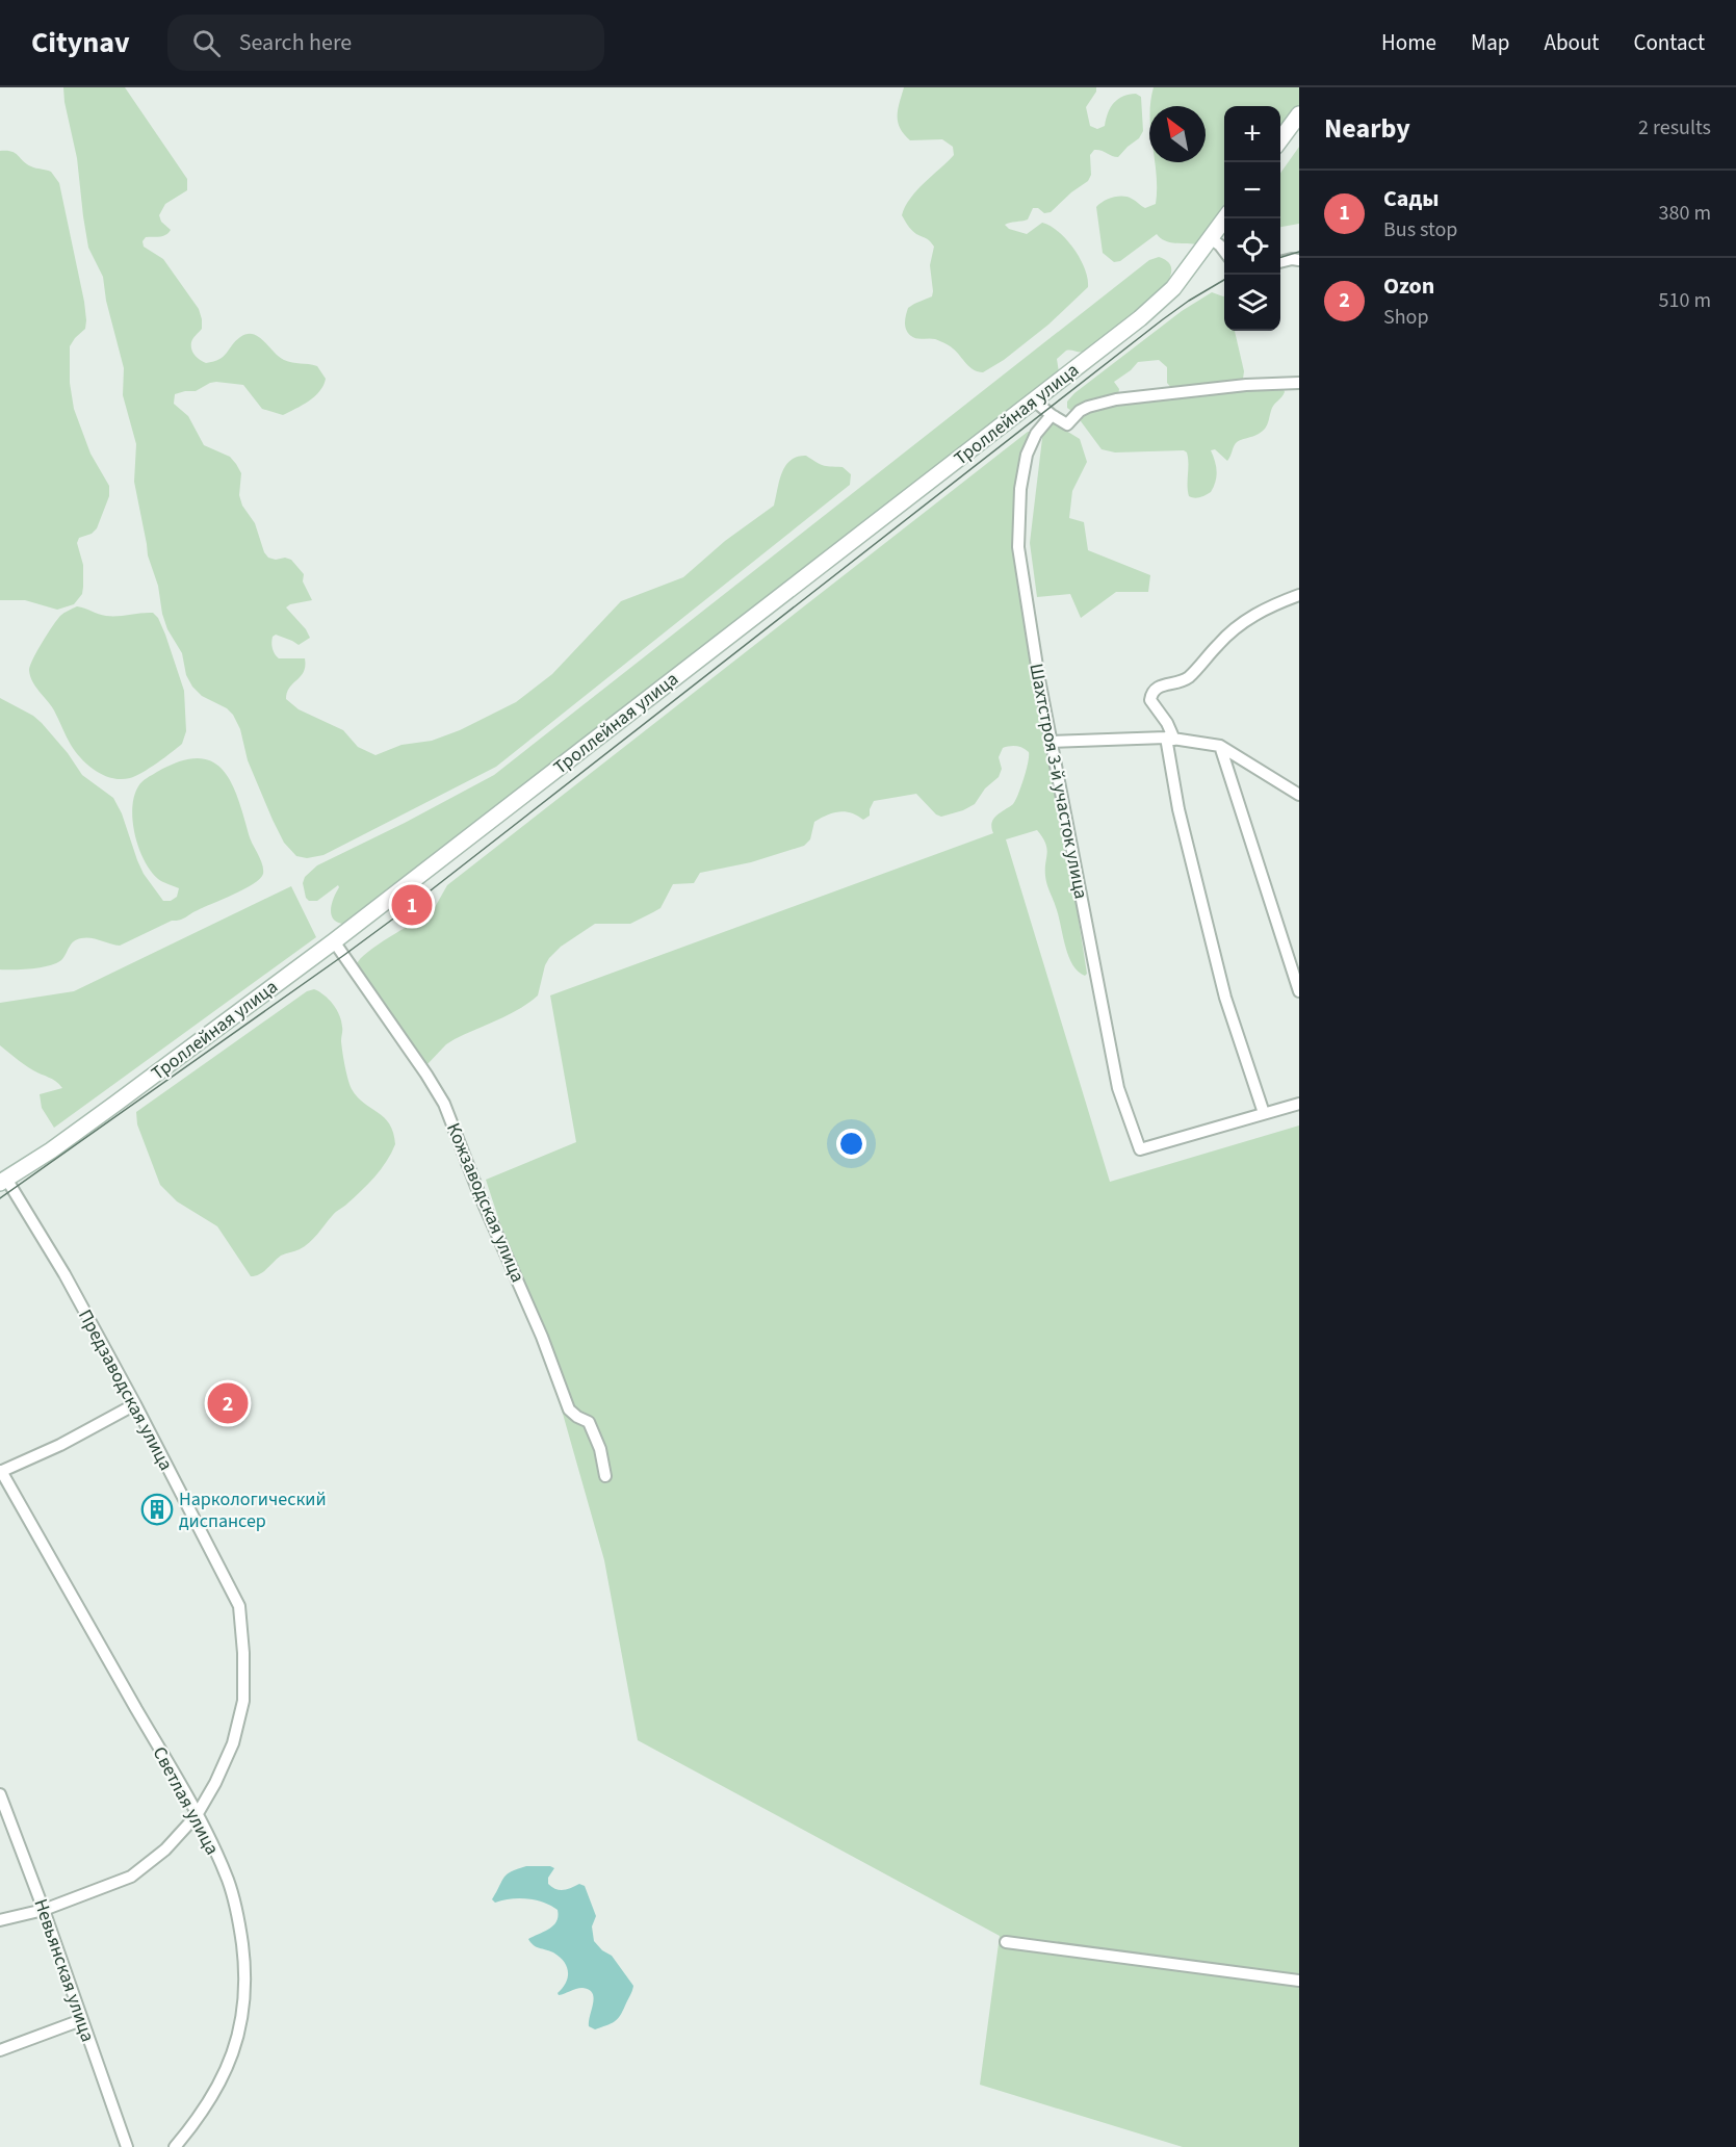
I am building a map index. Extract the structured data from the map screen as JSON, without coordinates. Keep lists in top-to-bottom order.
{
  "streets": {
    "street": [
      "Троллейная улица",
      "Шахтстроя 3-й участок улица",
      "Кожзаводская улица",
      "Предзаводская улица",
      "Светлая улица",
      "Невьянская улица"
    ]
  },
  "crossings": [
    ["Троллейная улица", "Кожзаводская улица"],
    ["Троллейная улица", "Предзаводская улица"],
    ["Предзаводская улица", "Светлая улица"],
    ["Предзаводская улица", "Невьянская улица"]
  ],
  "places": {
    "building": ["Наркологический диспансер"]
  },
  "north": "top left",
  "page": {
    "header": "Citynav",
    "search": "Search here",
    "nav": [
      "Home",
      "Map",
      "About",
      "Contact"
    ],
    "heading": ["Nearby", "2 results"],
    "map_buttons": ["+", "−"],
    "list": [
      {
        "mark": "1",
        "name": "Сады",
        "note": "Bus stop",
        "value": "380 m"
      },
      {
        "mark": "2",
        "name": "Ozon",
        "note": "Shop",
        "value": "510 m"
      }
    ],
    "pins": ["1", "2"]
  }
}
